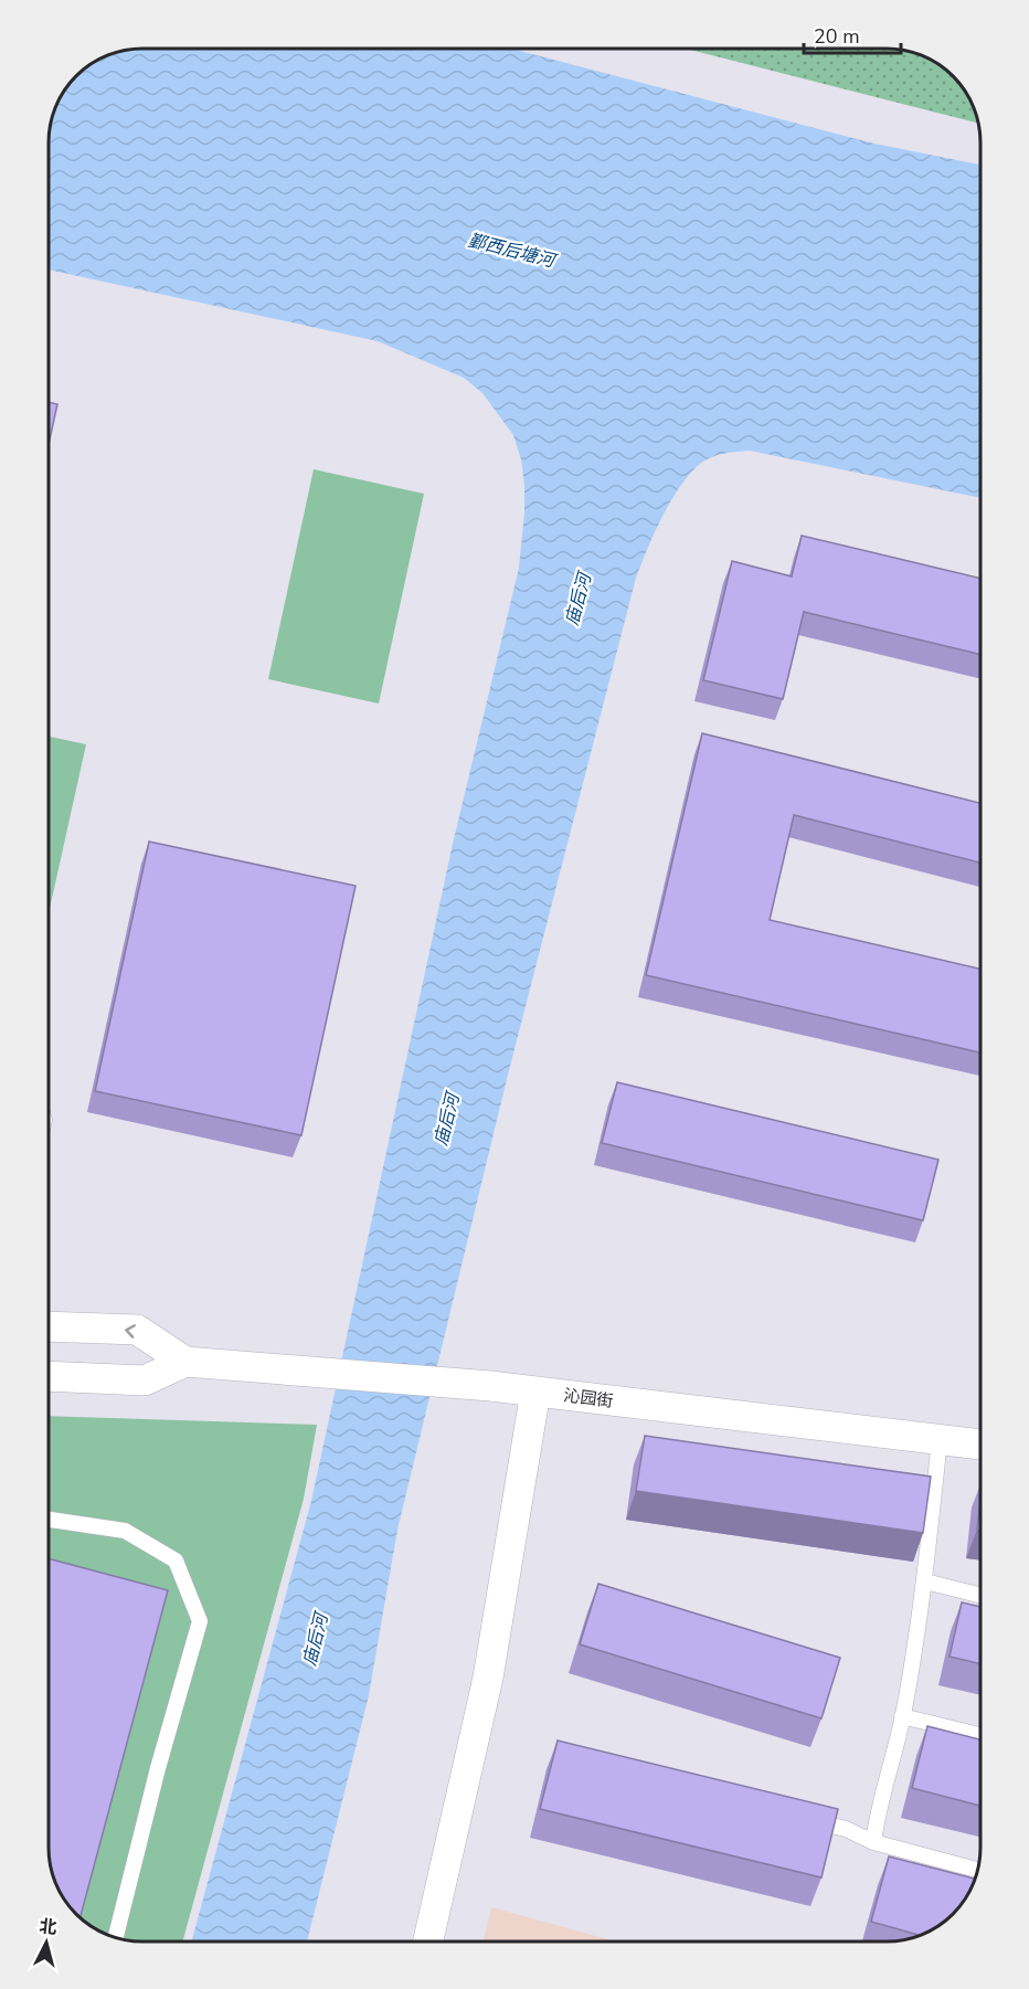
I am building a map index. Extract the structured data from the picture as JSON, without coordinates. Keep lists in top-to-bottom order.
{
  "streets": {
    "street": ["沁园街"]
  },
  "water": ["鄞西后塘河", "庙后河"],
  "scale_bar": "20 m",
  "north": "top"
}
